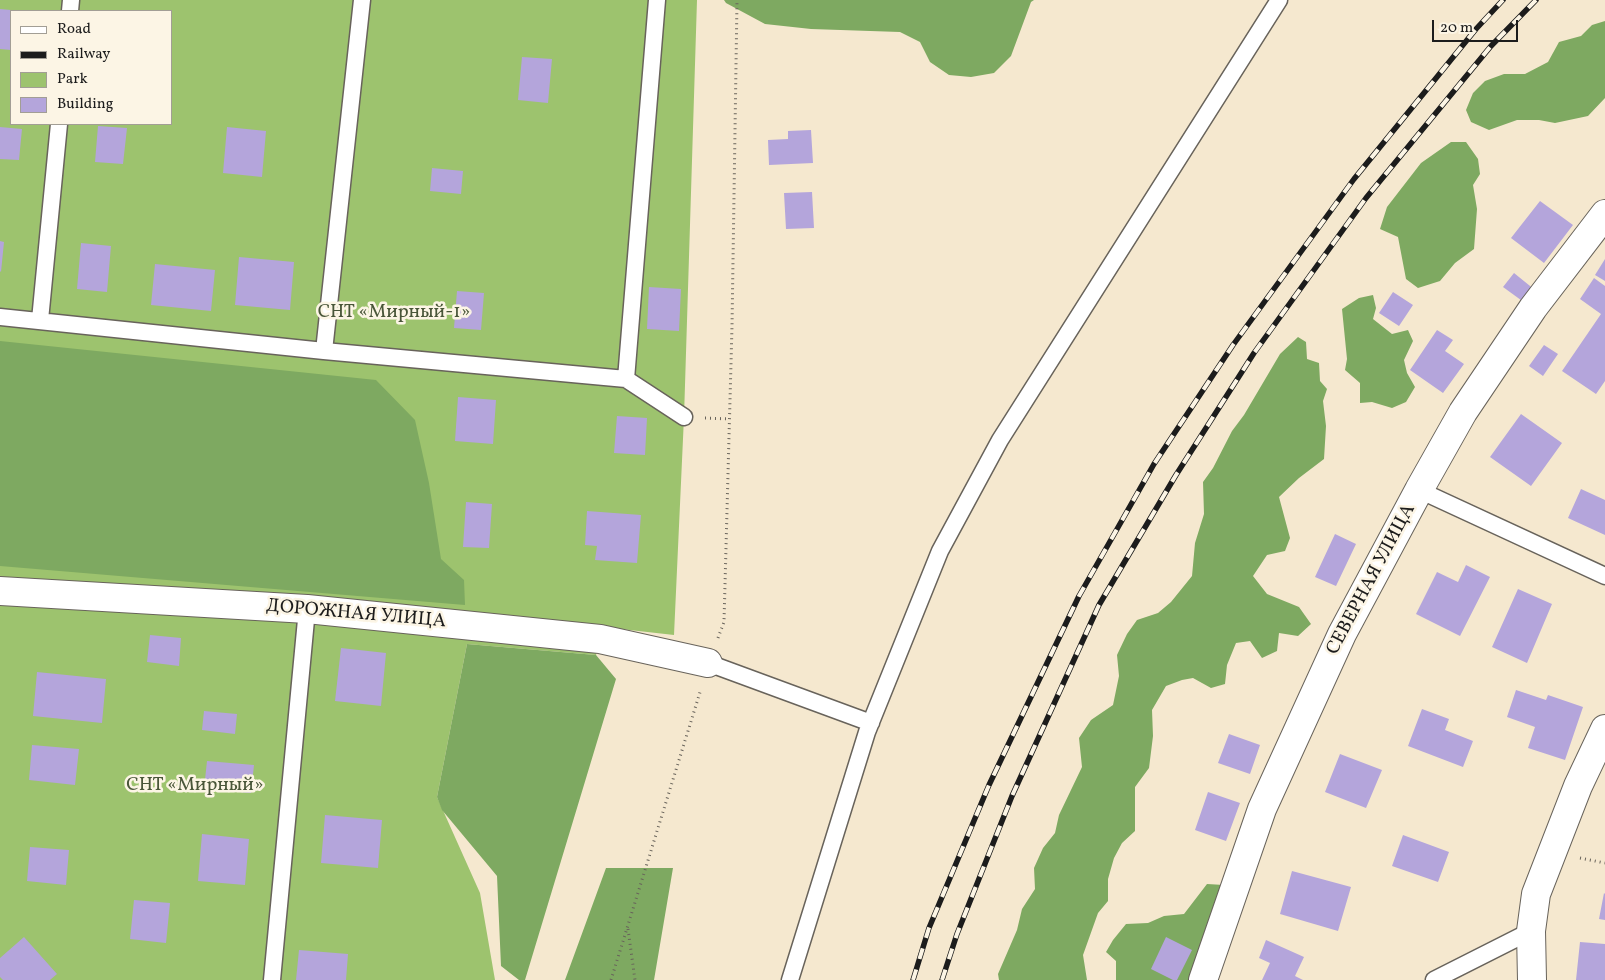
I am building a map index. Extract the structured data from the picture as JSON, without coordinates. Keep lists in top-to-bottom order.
{
  "streets": {
    "street": ["СЕВЕРНАЯ УЛИЦА", "ДОРОЖНАЯ УЛИЦА"]
  },
  "parks": ["СНТ «Мирный-1»", "СНТ «Мирный»"],
  "legend": [
    "Road",
    "Railway",
    "Park",
    "Building"
  ],
  "scale_bar": "20 m"
}
